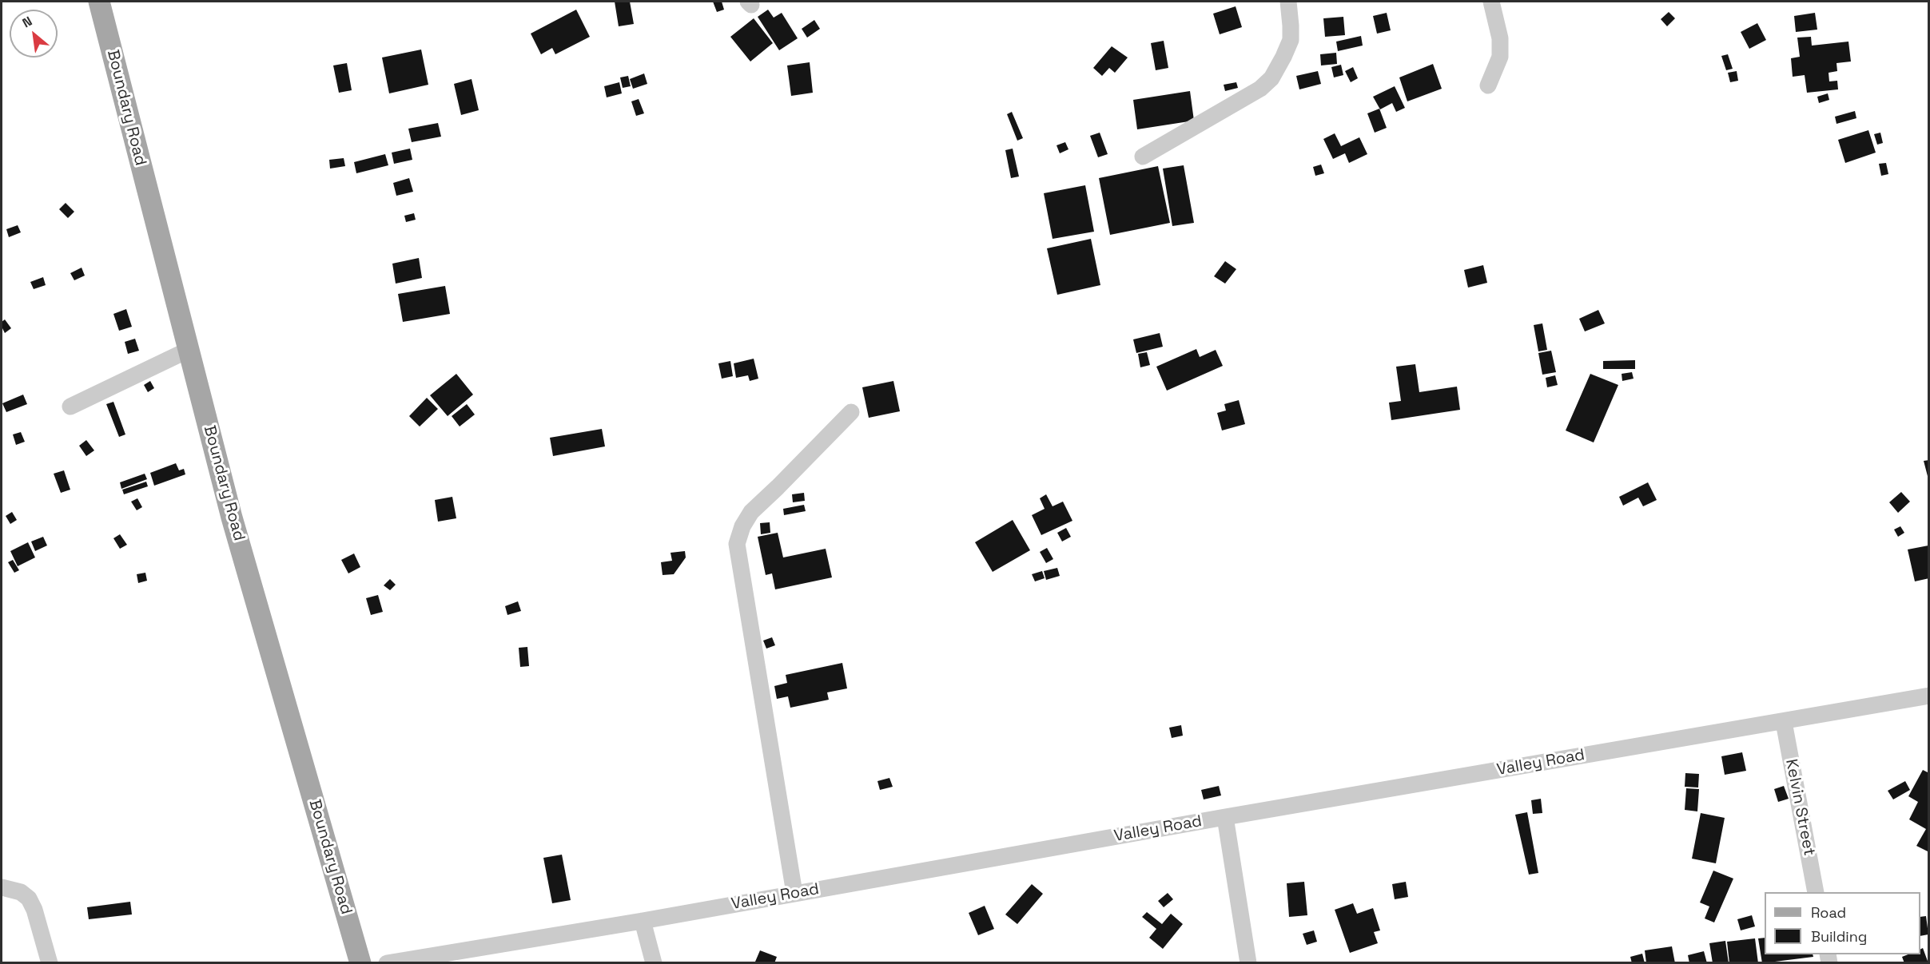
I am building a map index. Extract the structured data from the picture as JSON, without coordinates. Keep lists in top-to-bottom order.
{
  "streets": {
    "main road": ["Boundary Road"],
    "street": ["Valley Road", "Kelvin Street"]
  },
  "crossings": [
    ["Valley Road", "Kelvin Street"]
  ],
  "legend": ["Road", "Building"],
  "north": "top left"
}
